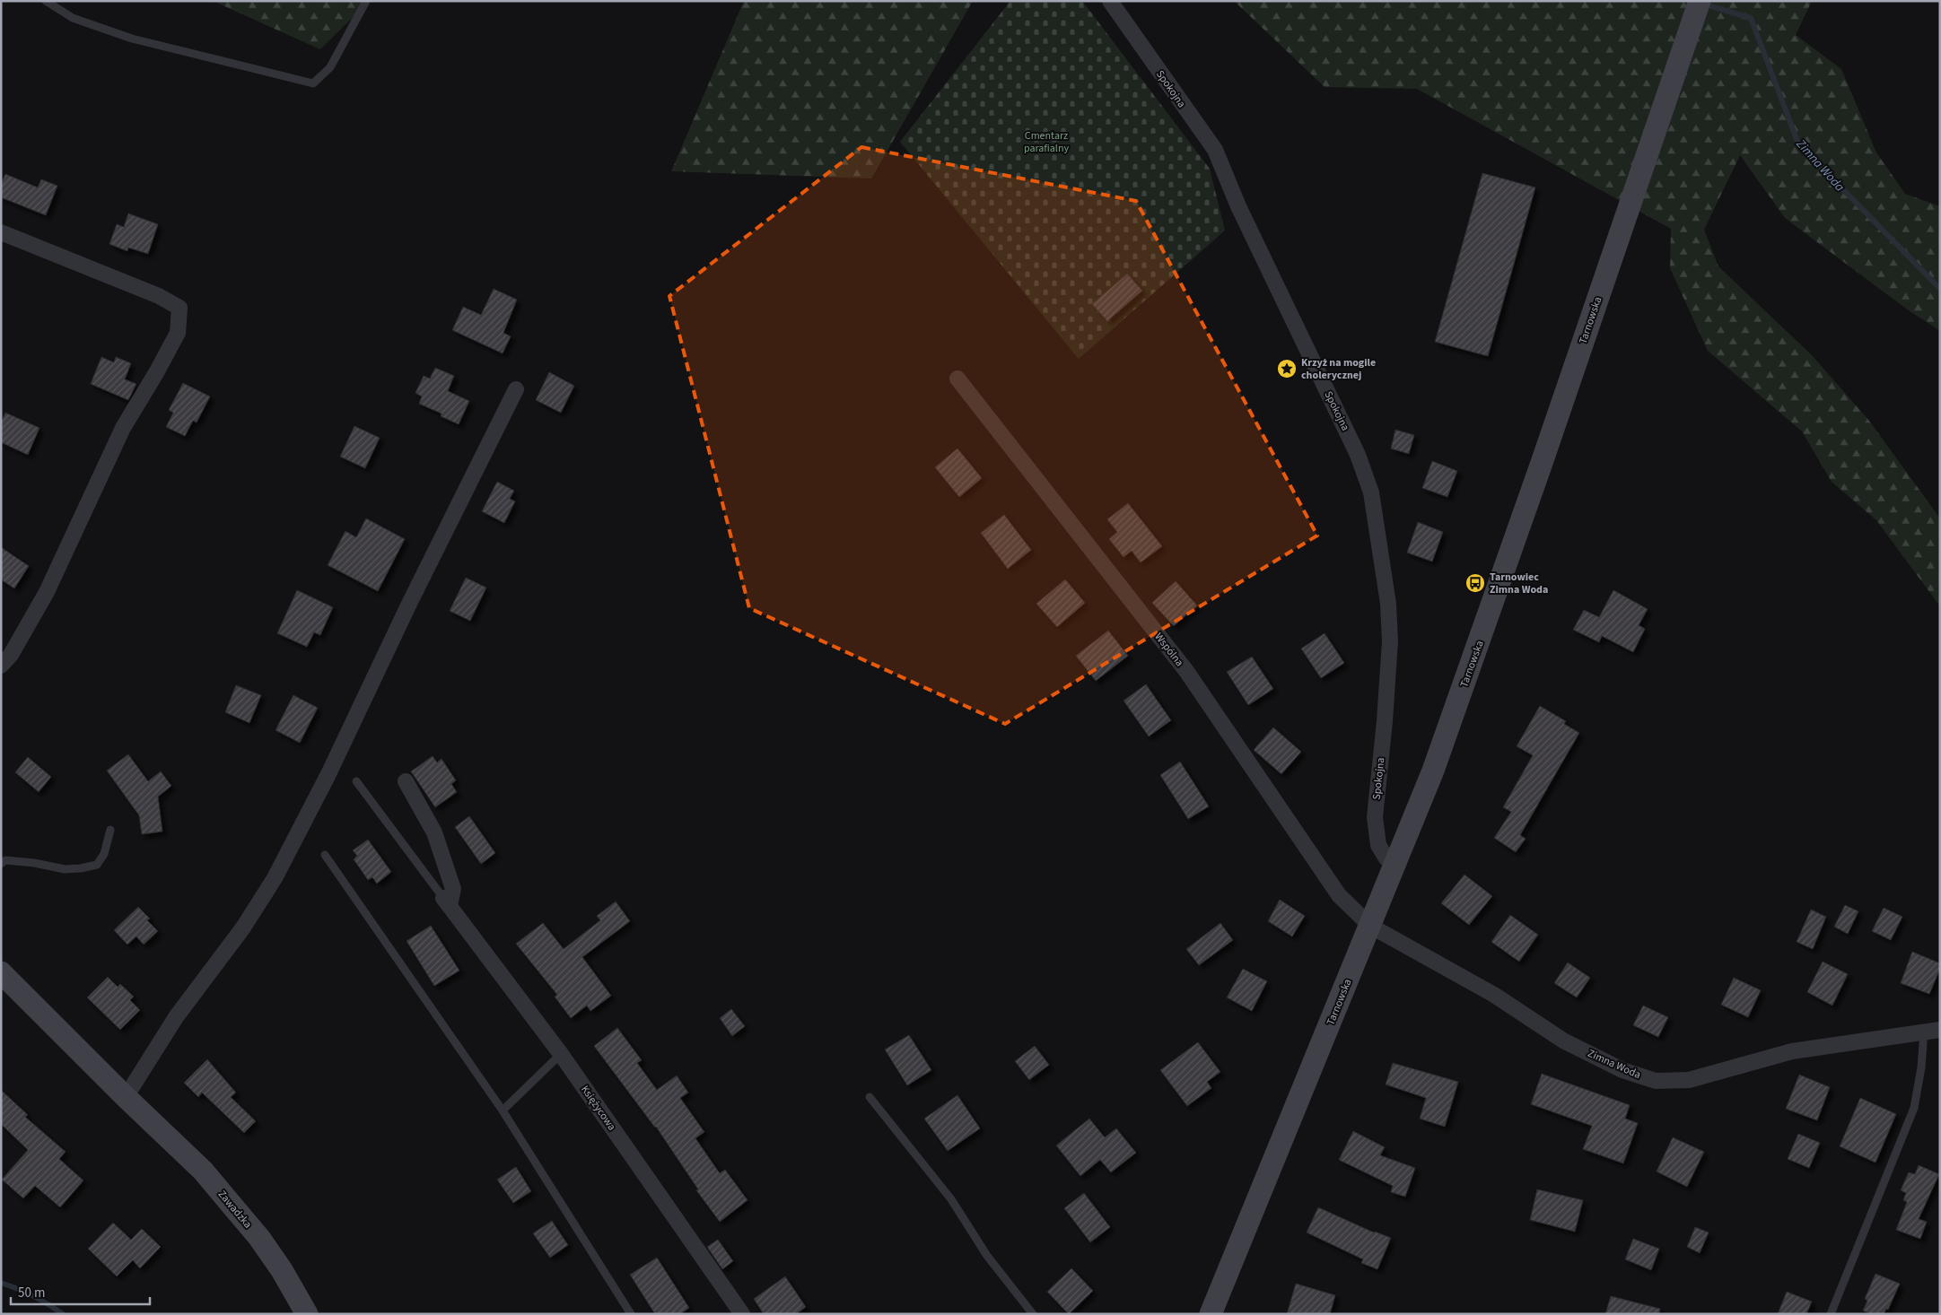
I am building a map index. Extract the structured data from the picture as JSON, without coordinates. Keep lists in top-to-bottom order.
{
  "streets": {
    "main road": ["Tarnowska", "Zawadzka"],
    "street": [
      "Spokojna",
      "Wspólna",
      "Zimna Woda",
      "Księżycowa"
    ]
  },
  "crossings": [
    ["Spokojna", "Tarnowska"],
    ["Tarnowska", "Wspólna"],
    ["Tarnowska", "Zimna Woda"],
    ["Wspólna", "Zimna Woda"]
  ],
  "water": ["Zimna Woda"],
  "parks": ["Cmentarz parafialny"],
  "places": {
    "place": ["Krzyż na mogile cholerycznej"],
    "bus stop": ["Tarnowiec Zimna Woda"]
  },
  "scale_bar": "50 m"
}
